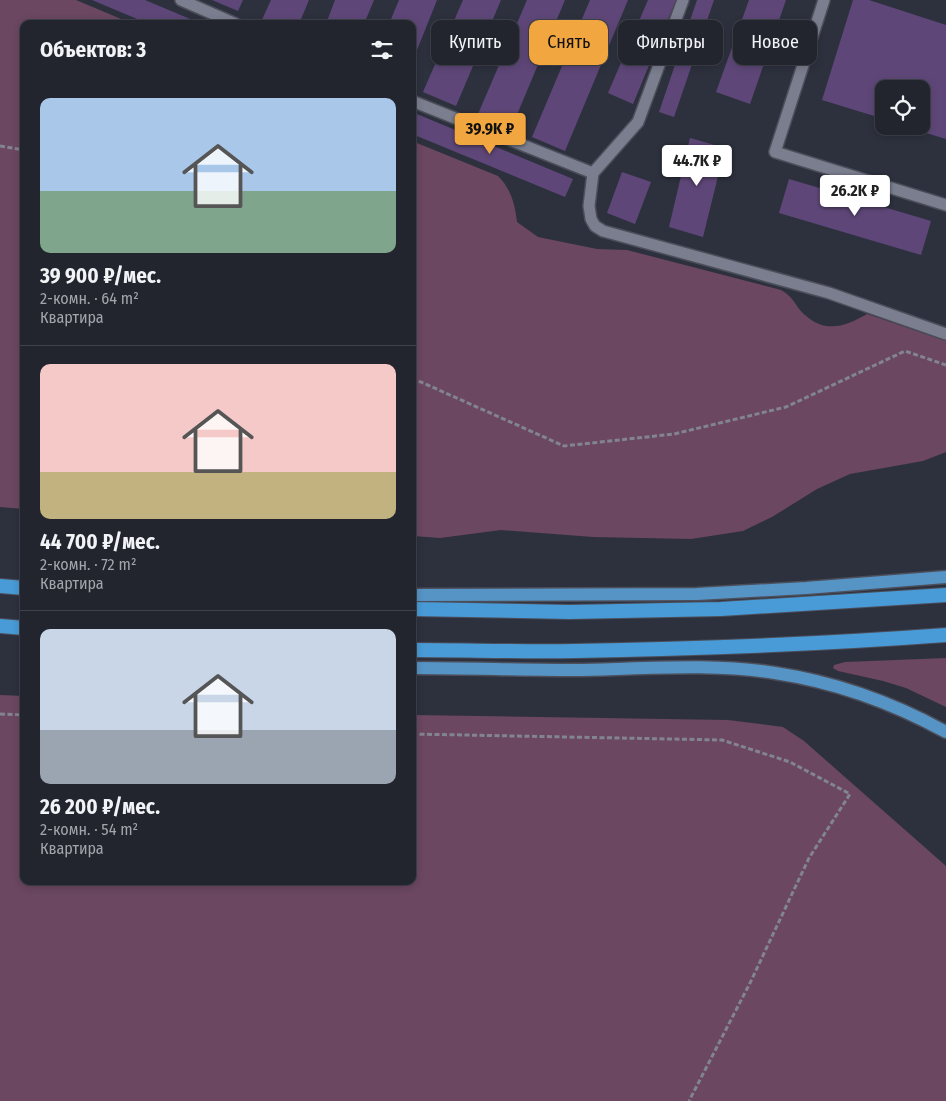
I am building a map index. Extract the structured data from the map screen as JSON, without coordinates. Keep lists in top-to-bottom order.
{
  "page": {
    "chip": [
      "Купить",
      "Снять",
      "Фильтры",
      "Новое"
    ],
    "heading": "Объектов: 3",
    "list": [
      {
        "name": "39 900 ₽/мес.",
        "note": "2-комн. · 64 m² · Квартира"
      },
      {
        "name": "44 700 ₽/мес.",
        "note": "2-комн. · 72 m² · Квартира"
      },
      {
        "name": "26 200 ₽/мес.",
        "note": "2-комн. · 54 m² · Квартира"
      }
    ],
    "price": ["39.9K ₽", "44.7K ₽", "26.2K ₽"]
  }
}
